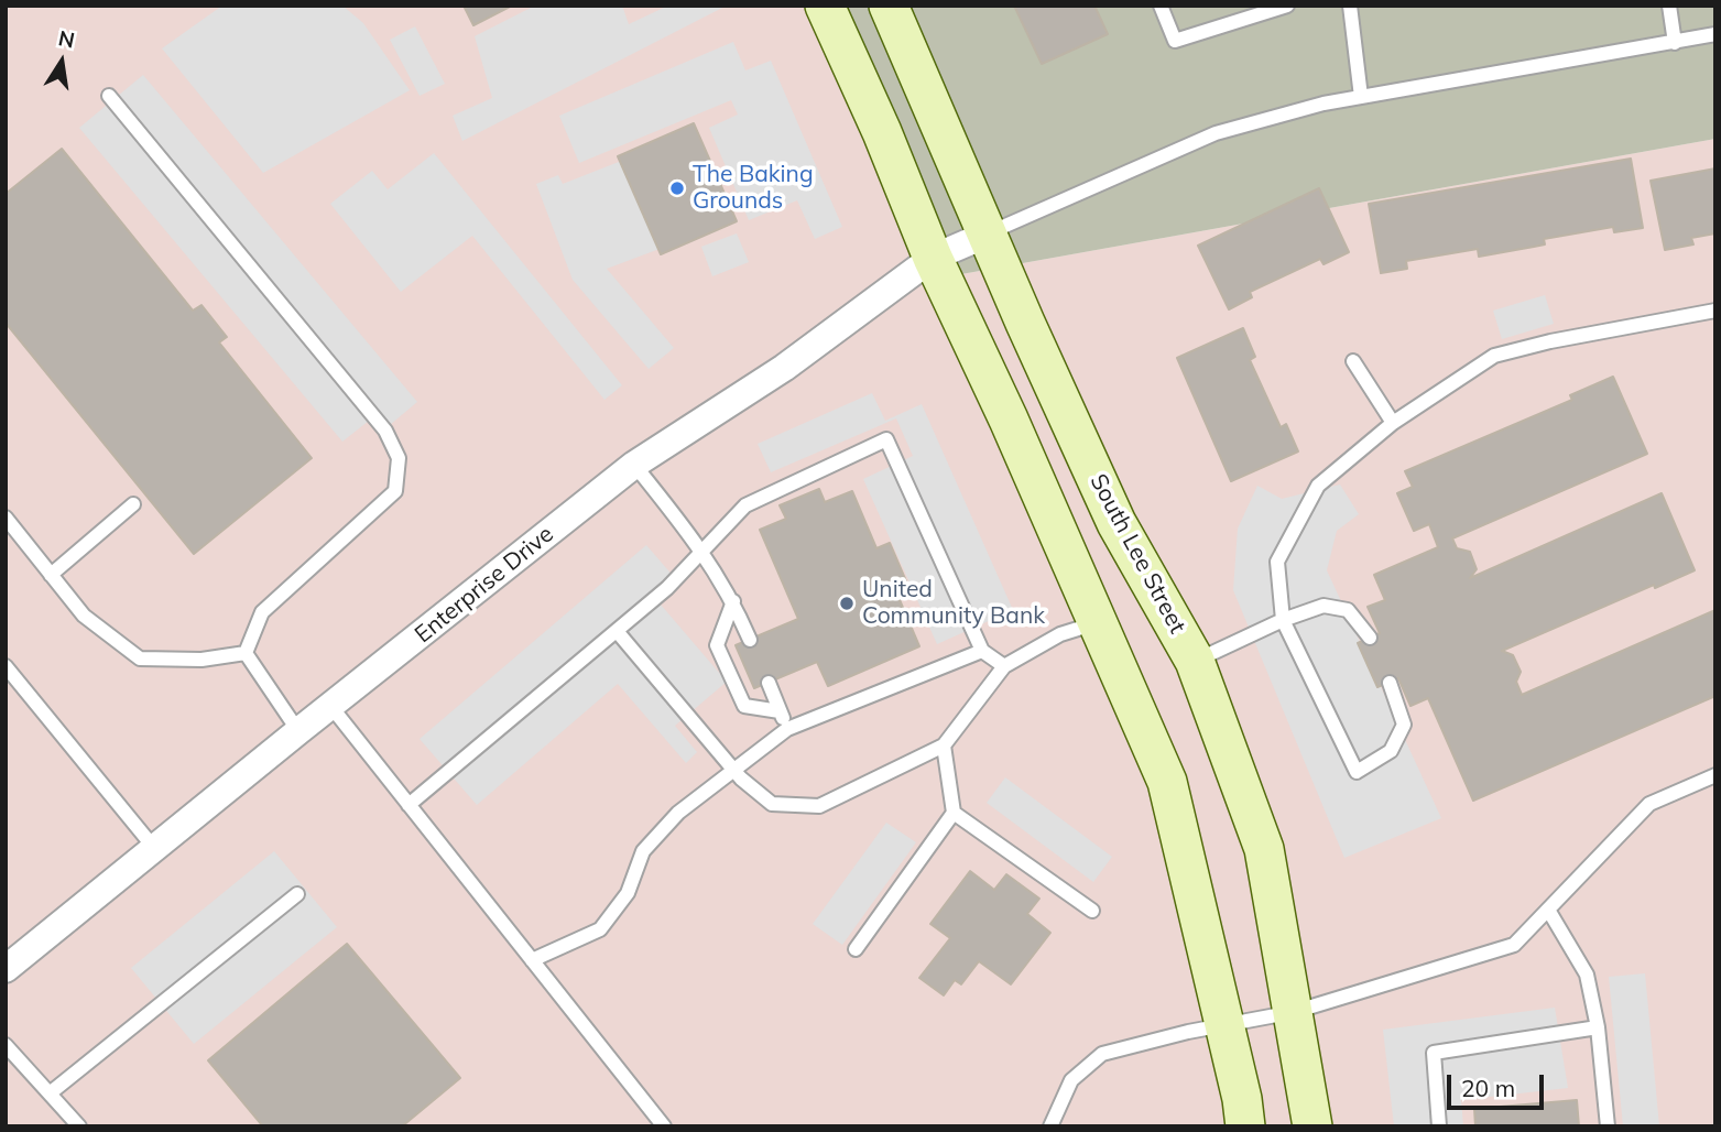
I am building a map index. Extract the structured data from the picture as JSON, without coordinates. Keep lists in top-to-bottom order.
{
  "streets": {
    "main road": ["South Lee Street"],
    "street": ["Enterprise Drive"]
  },
  "crossings": [
    ["South Lee Street", "Enterprise Drive"]
  ],
  "places": ["The Baking Grounds", "United Community Bank"],
  "scale_bar": "20 m",
  "north": "top"
}
